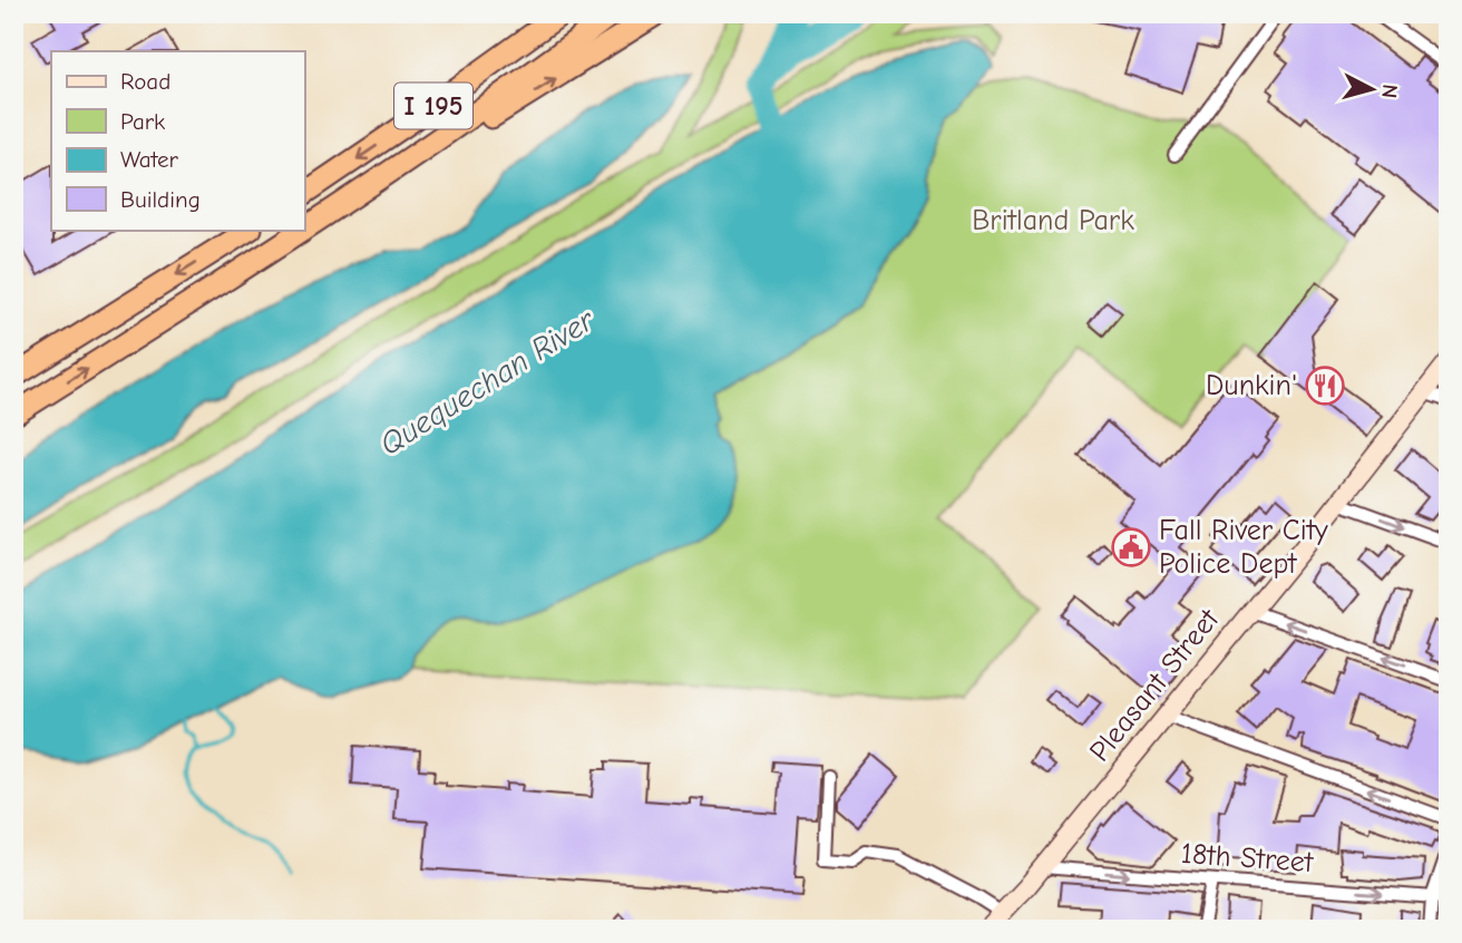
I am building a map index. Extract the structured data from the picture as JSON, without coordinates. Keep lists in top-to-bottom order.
{
  "streets": {
    "highway": ["I 195"],
    "main road": ["Pleasant Street"],
    "street": ["18th Street"]
  },
  "crossings": [
    ["Pleasant Street", "18th Street"]
  ],
  "one_way": ["18th Street"],
  "water": ["Quequechan River"],
  "parks": ["Britland Park"],
  "places": {
    "restaurant": ["Dunkin'"],
    "public building": ["Fall River City Police Dept"]
  },
  "legend": [
    "Road",
    "Park",
    "Water",
    "Building"
  ],
  "north": "right"
}
